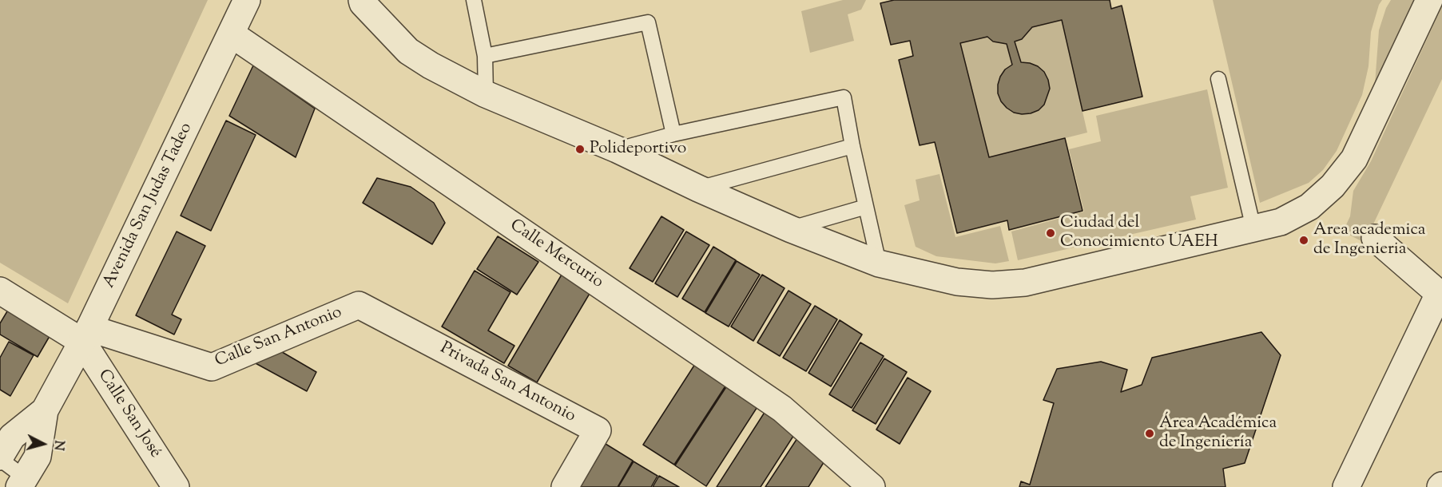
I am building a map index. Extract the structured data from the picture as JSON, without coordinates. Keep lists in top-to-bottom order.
{
  "streets": {
    "street": [
      "Avenida San Judas Tadeo",
      "Calle Mercurio",
      "Calle San Antonio",
      "Privada San Antonio",
      "Calle San José"
    ]
  },
  "crossings": [
    ["Avenida San Judas Tadeo", "Calle Mercurio"],
    ["Avenida San Judas Tadeo", "Calle San Antonio"],
    ["Avenida San Judas Tadeo", "Calle San José"],
    ["Calle San Antonio", "Privada San Antonio"],
    ["Calle San Antonio", "Calle San José"]
  ],
  "places": [
    "Polideportivo",
    "Ciudad del Conocimiento UAEH",
    "Area academica de Ingenieria",
    "Área Académica de Ingeniería"
  ],
  "north": "right"
}
